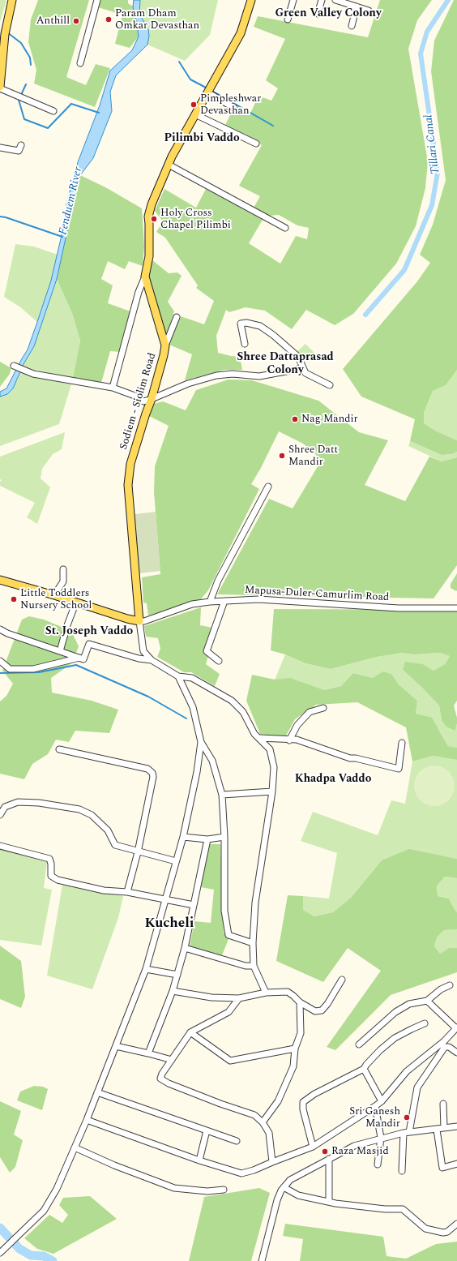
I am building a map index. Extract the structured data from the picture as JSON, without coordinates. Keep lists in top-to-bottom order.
{
  "streets": {
    "main road": ["Sodiem - Siolim Road"],
    "street": ["Mapusa-Duler-Camurlim Road"]
  },
  "crossings": [
    ["Sodiem - Siolim Road", "Mapusa-Duler-Camurlim Road"]
  ],
  "districts": [
    "Green Valley Colony",
    "Pilimbi Vaddo",
    "Shree Dattaprasad Colony",
    "St. Joseph Vaddo",
    "Khadpa Vaddo",
    "Kucheli"
  ],
  "water": ["Tillari Canal", "Fenduem River"],
  "places": [
    "Param Dham Omkar Devasthan",
    "Anthill",
    "Pimpleshwar Devasthan",
    "Holy Cross Chapel Pilimbi",
    "Nag Mandir",
    "Shree Datt Mandir",
    "Little Toddlers Nursery School",
    "Sri Ganesh Mandir",
    "Raza Masjid"
  ]
}
